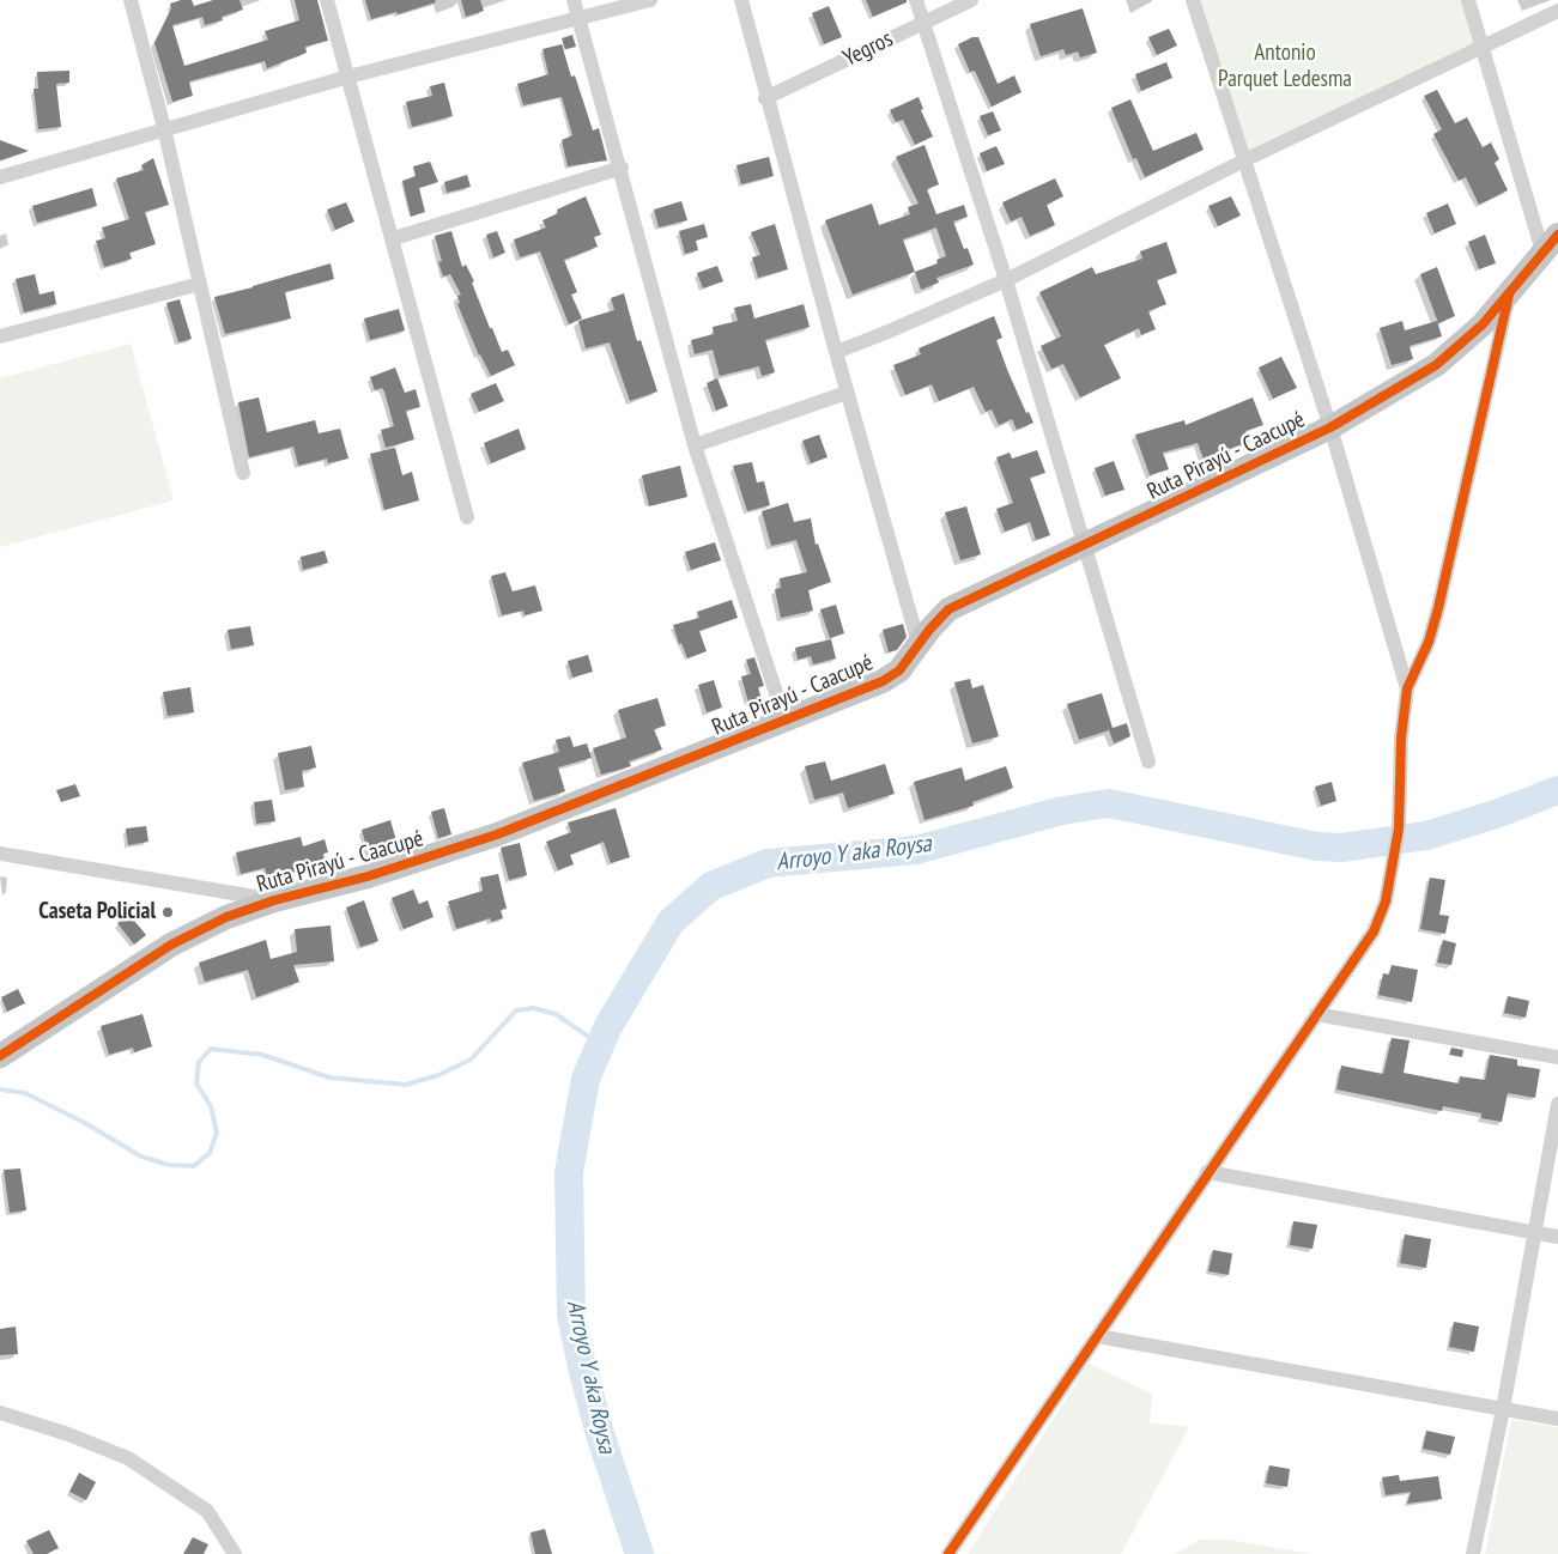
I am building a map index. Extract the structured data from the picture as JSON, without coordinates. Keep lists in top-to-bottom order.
{
  "streets": {
    "main road": ["Ruta Pirayú - Caacupé"],
    "street": ["Yegros"]
  },
  "water": ["Arroyo Y aka Roysa"],
  "parks": ["Antonio Parquet Ledesma"],
  "places": ["Caseta Policial"]
}
